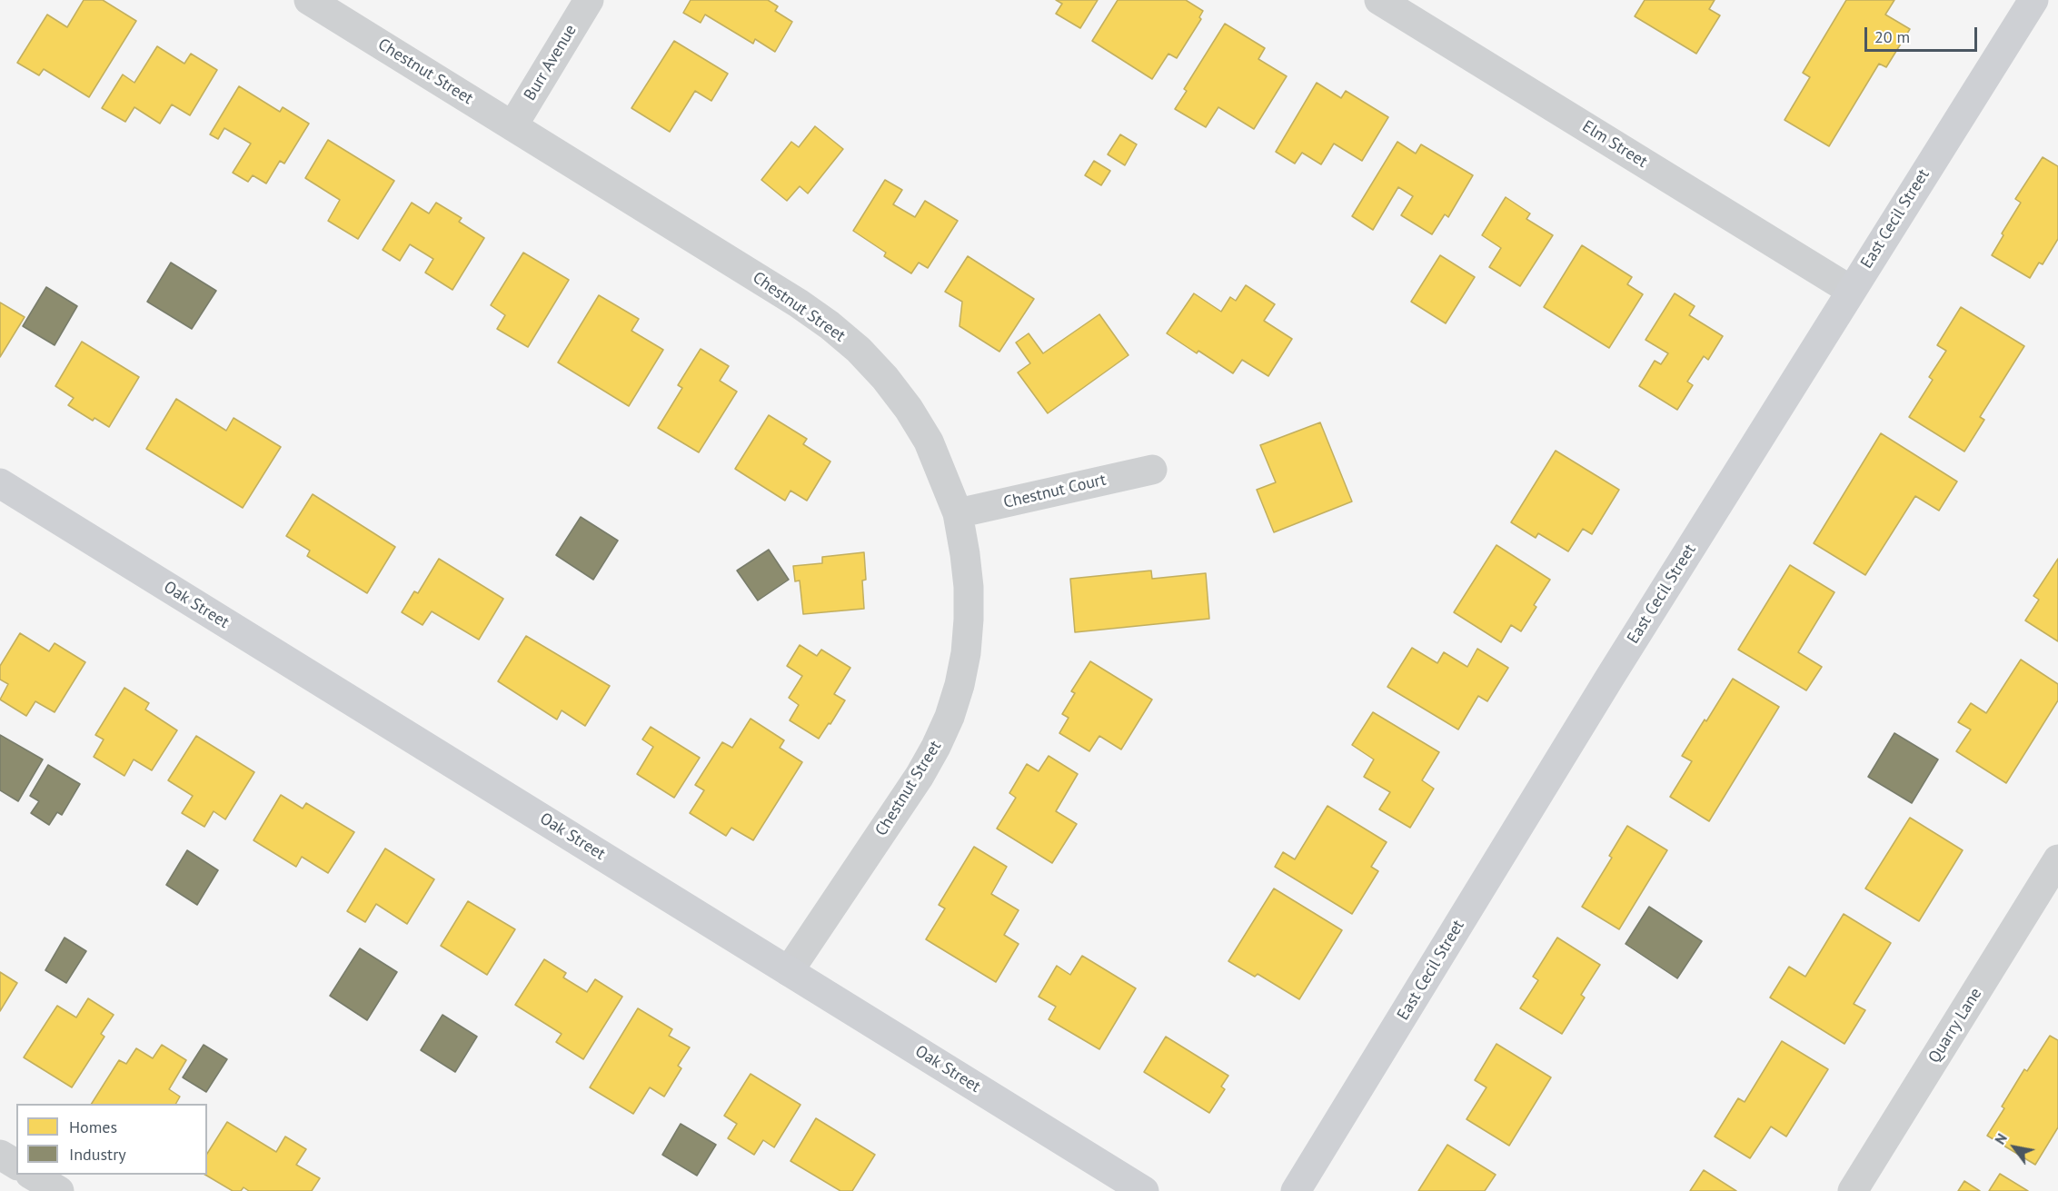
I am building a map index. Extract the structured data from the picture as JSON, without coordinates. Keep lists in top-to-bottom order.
{
  "streets": {
    "main road": ["East Cecil Street", "Oak Street"],
    "street": [
      "Burr Avenue",
      "Chestnut Street",
      "Elm Street",
      "Chestnut Court",
      "Quarry Lane"
    ]
  },
  "crossings": [
    ["Burr Avenue", "Chestnut Street"],
    ["Chestnut Street", "Chestnut Court"],
    ["Chestnut Street", "Oak Street"],
    ["Elm Street", "East Cecil Street"]
  ],
  "legend": ["Homes", "Industry"],
  "scale_bar": "20 m",
  "north": "top left"
}
